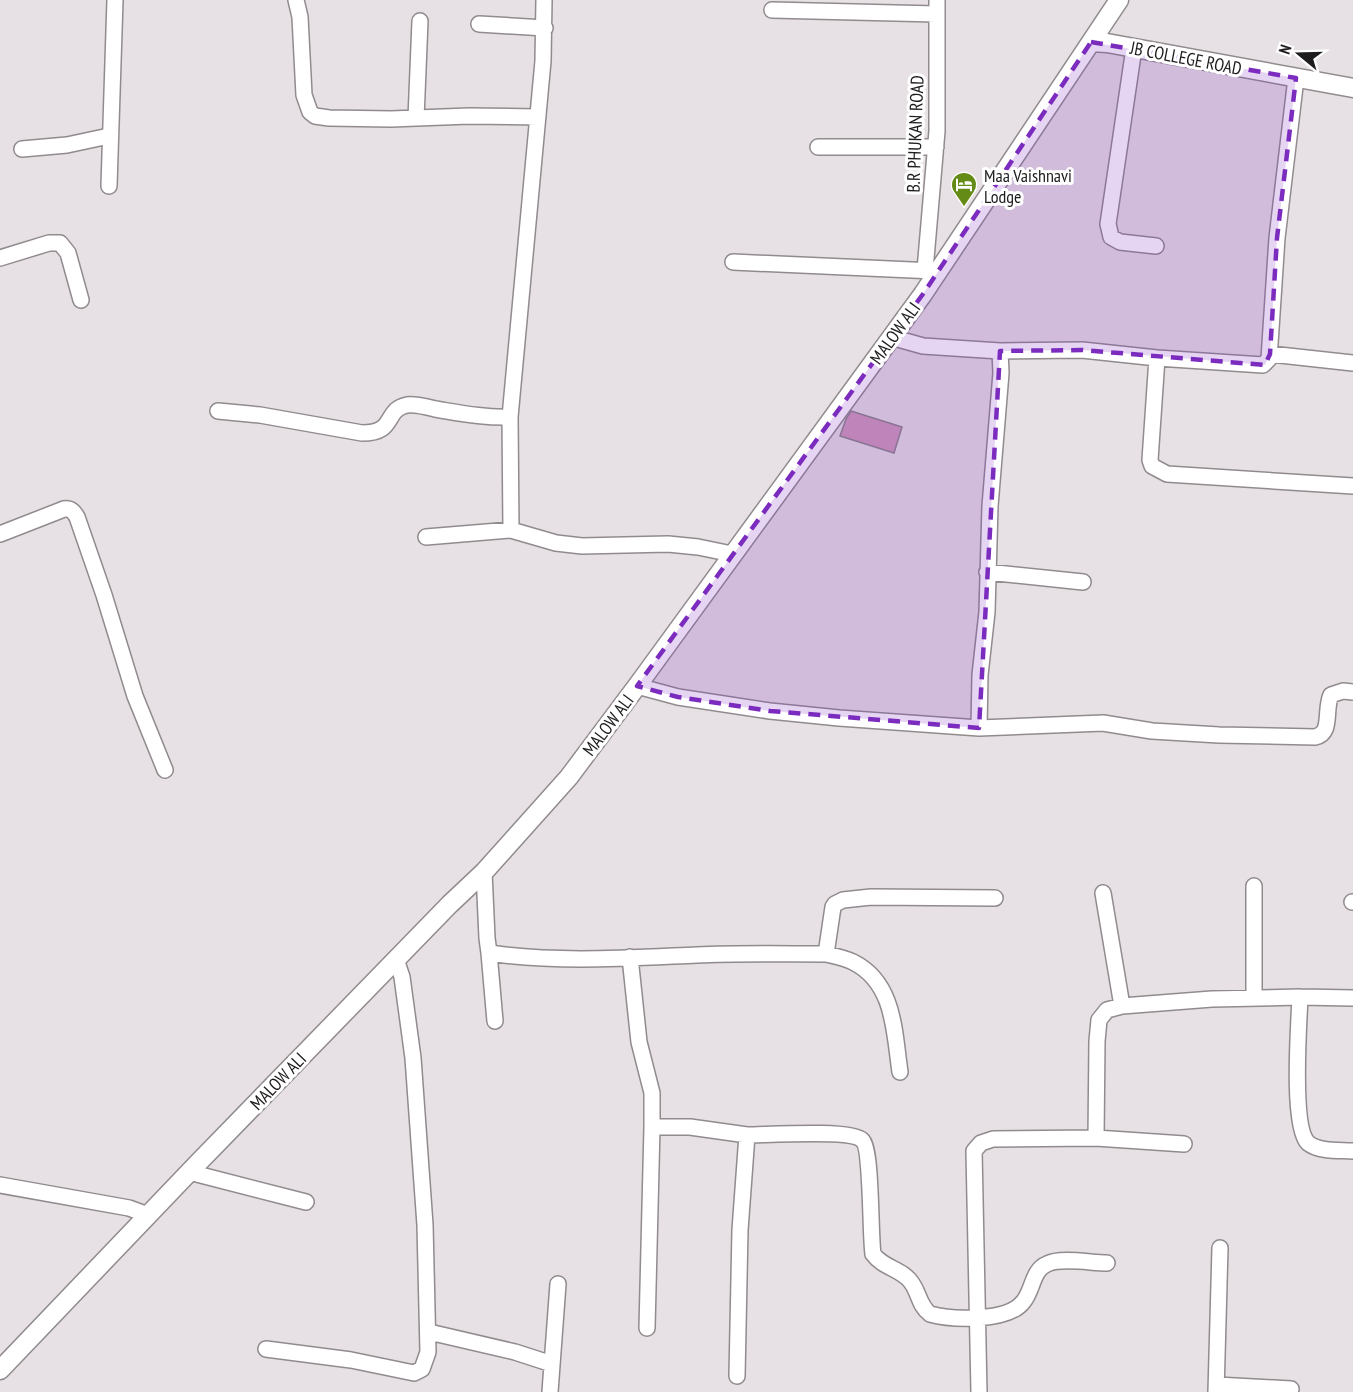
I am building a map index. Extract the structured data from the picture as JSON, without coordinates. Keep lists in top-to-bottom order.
{
  "streets": {
    "street": ["JB COLLEGE ROAD", "B.R PHUKAN ROAD", "MALOW ALI"]
  },
  "crossings": [
    ["JB COLLEGE ROAD", "MALOW ALI"],
    ["B.R PHUKAN ROAD", "MALOW ALI"]
  ],
  "places": {
    "hotel": ["Maa Vaishnavi Lodge"]
  },
  "north": "left"
}
